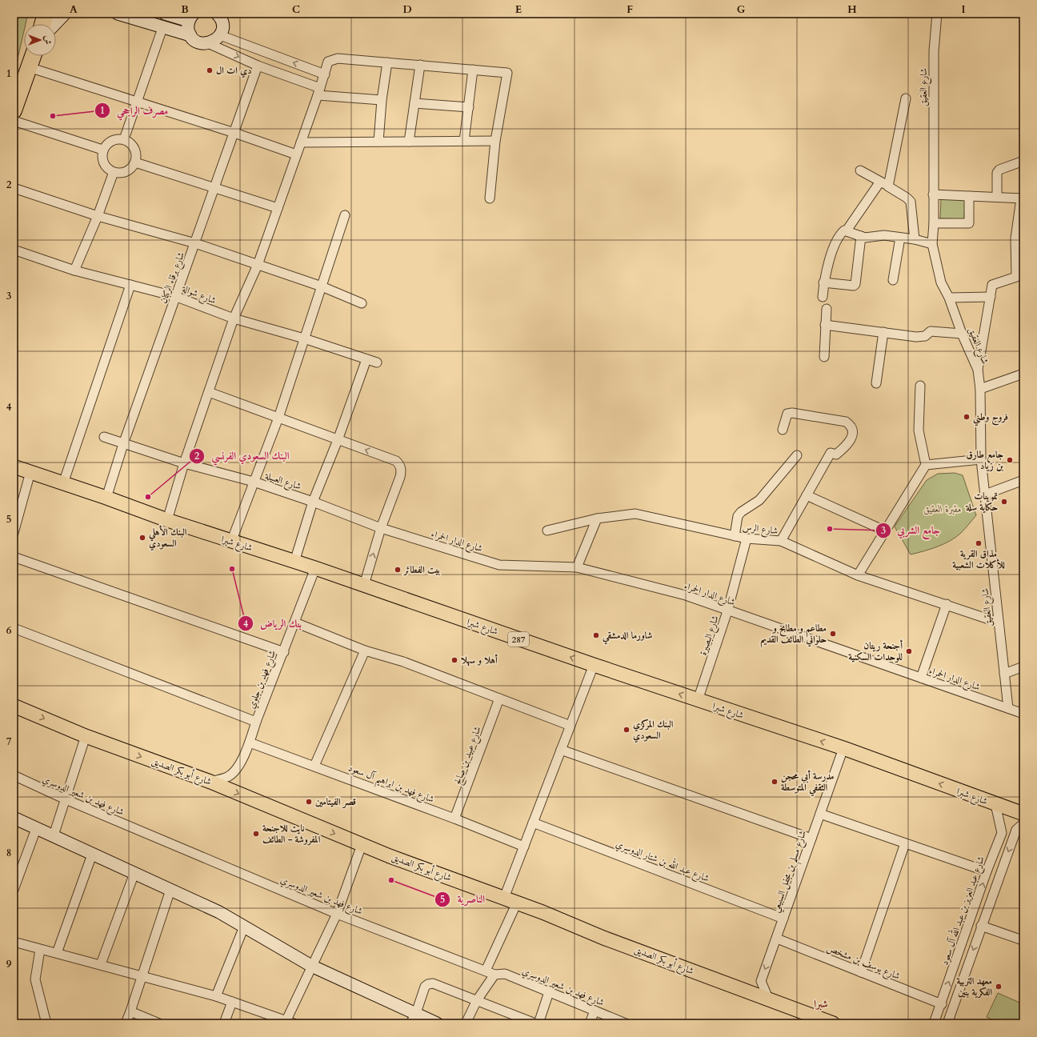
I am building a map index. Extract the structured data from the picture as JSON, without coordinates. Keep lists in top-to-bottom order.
{
  "streets": {
    "main road": ["شارع شبرا", "287", "شارع أبو بكر الصديق"],
    "street": [
      "شارع العقيق",
      "شارع برقاء الركبان",
      "شارع شوالة",
      "شارع العبيلة",
      "شارع الرس",
      "شارع الدار الحمراء",
      "شارع البصيرة",
      "شارع فهد بن جلوي",
      "شارع عبيد بن صالح",
      "شارع فهد بن ابراهيم آل سعود",
      "شارع فهد بن شعير الدوسري",
      "شارع عبد الله بن شتار الدوسري",
      "شارع مسلم بن مجفل السبيعي",
      "شارع عبد العزيز بن عبد الله آل سعود",
      "شارع يوسف بن مشخص"
    ]
  },
  "crossings": [
    ["شارع العقيق", "شارع الرس"],
    ["شارع العقيق", "شارع الدار الحمراء"],
    ["شارع برقاء الركبان", "شارع شوالة"],
    ["شارع برقاء الركبان", "شارع العبيلة"],
    ["شارع برقاء الركبان", "شارع شبرا"],
    ["شارع العبيلة", "شارع الدار الحمراء"],
    ["شارع الرس", "شارع البصيرة"],
    ["شارع الدار الحمراء", "شارع البصيرة"],
    ["شارع شبرا", "شارع البصيرة"],
    ["شارع شبرا", "شارع فهد بن جلوي"],
    ["شارع شبرا", "شارع مسلم بن مجفل السبيعي"],
    ["شارع شبرا", "شارع عبد العزيز بن عبد الله آل سعود"],
    ["شارع فهد بن جلوي", "شارع أبو بكر الصديق"],
    ["شارع فهد بن جلوي", "شارع فهد بن ابراهيم آل سعود"],
    ["شارع عبيد بن صالح", "شارع فهد بن ابراهيم آل سعود"],
    ["شارع أبو بكر الصديق", "شارع مسلم بن مجفل السبيعي"],
    ["شارع عبد الله بن شتار الدوسري", "شارع مسلم بن مجفل السبيعي"],
    ["شارع مسلم بن مجفل السبيعي", "شارع يوسف بن مشخص"],
    ["شارع عبد العزيز بن عبد الله آل سعود", "شارع يوسف بن مشخص"]
  ],
  "one_way": ["شارع شبرا", "شارع أبو بكر الصديق"],
  "districts": ["شبرا"],
  "parks": ["مقبرة العقيق"],
  "places": [
    "دي ات ال",
    "مصرف الراجحي",
    "فروج وطني",
    "جامع طارق بن زياد",
    "البنك السعودي الفرنسي",
    "تموينات حكاية سلة",
    "جامع الشربي",
    "البنك الأهلي السعودي",
    "مذاق القرية للأكلات الشعبية",
    "بنك الرياض",
    "بيت الفطائر",
    "مطاعم و مطابخ و حلواني الطائف القديم",
    "شاورما الدمشقي",
    "أجنحة ريتان للوحدات السكنية",
    "أهلا و سهلا",
    "البنك المركزي السعودي",
    "مدرسة أبي محجن الثقفي المتوسطة",
    "قصر الفيتامين",
    "نايت للاجنحة المفروشة - الطائف",
    "الناصرية",
    "معهد التربية الفكرية بنين"
  ],
  "north": "right",
  "grid": {
    "columns": [
      "A",
      "B",
      "C",
      "D",
      "E",
      "F",
      "G",
      "H",
      "I"
    ],
    "rows": [
      "1",
      "2",
      "3",
      "4",
      "5",
      "6",
      "7",
      "8",
      "9"
    ]
  }
}
